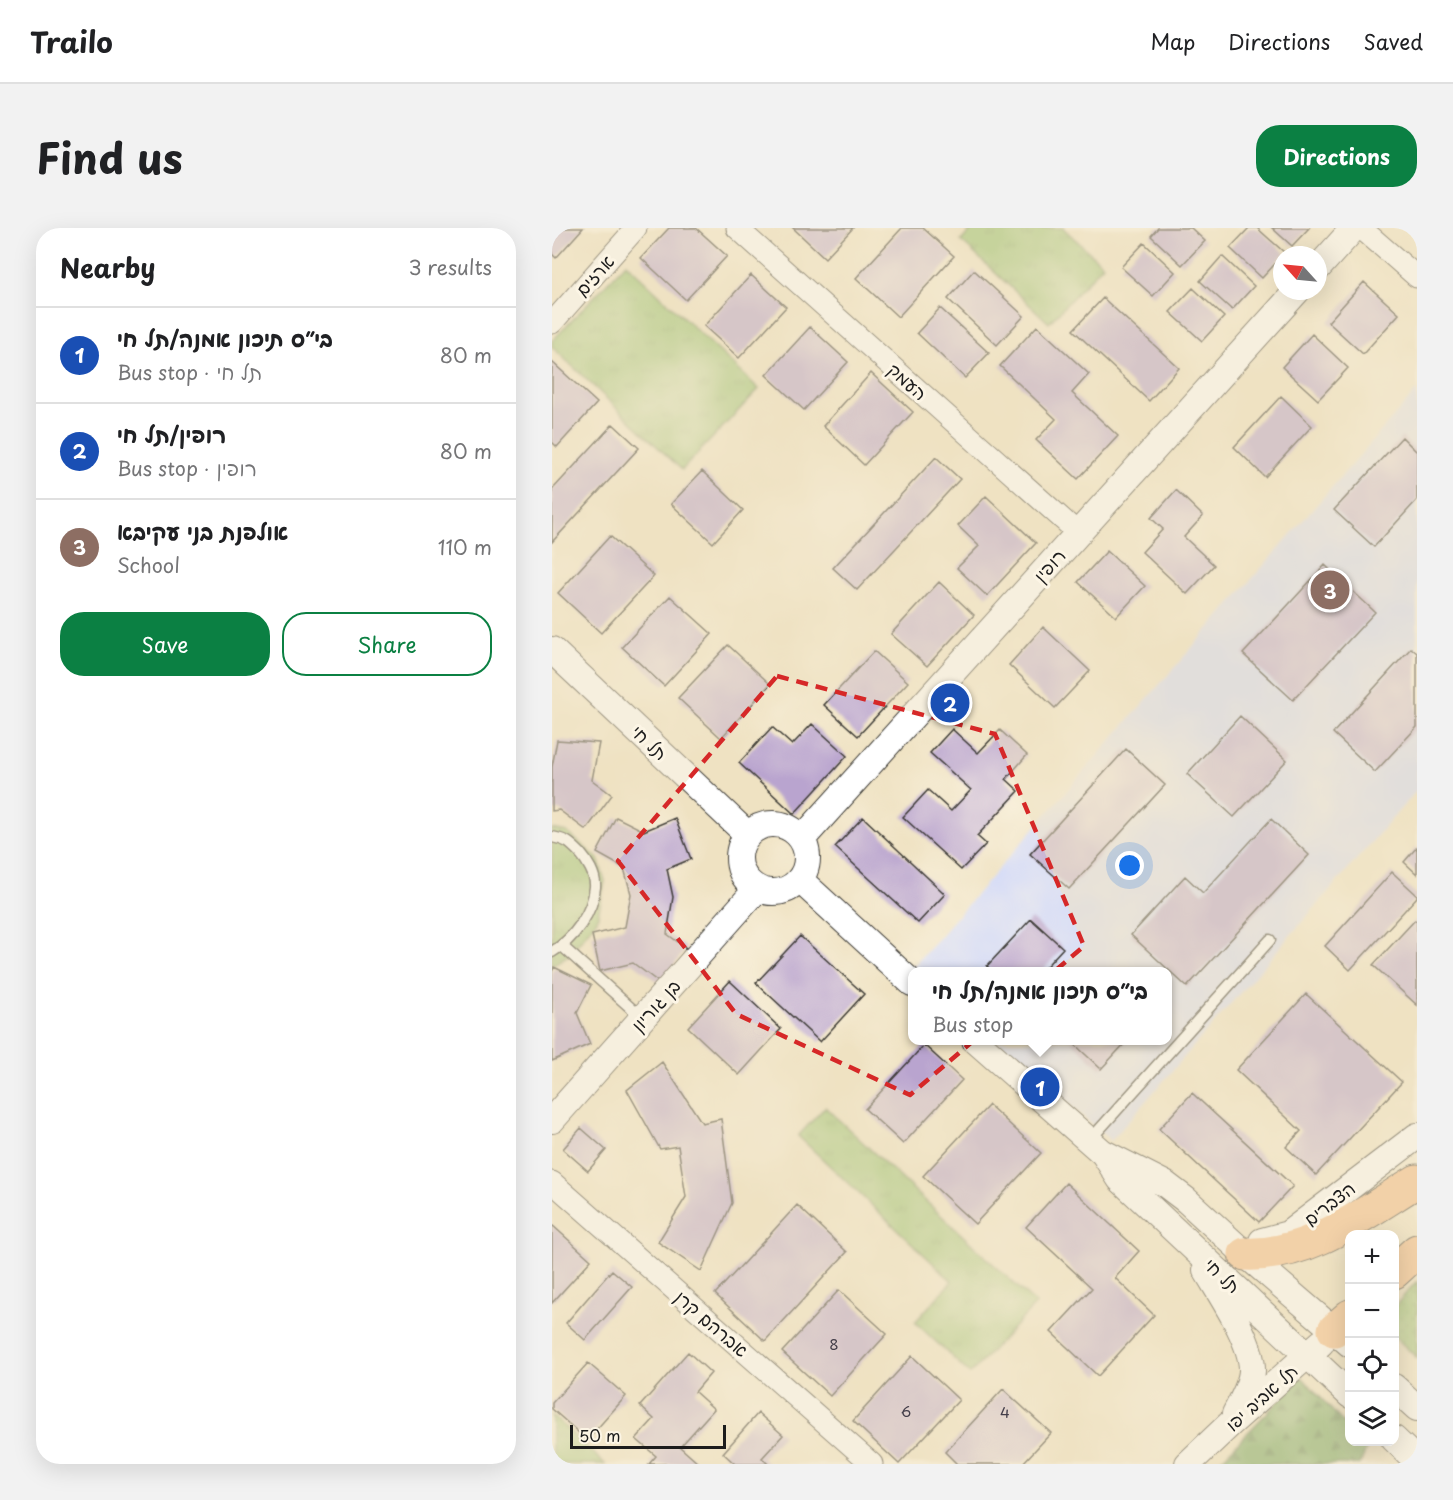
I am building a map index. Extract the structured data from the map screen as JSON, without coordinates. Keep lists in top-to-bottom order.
{
  "streets": {
    "street": [
      "ארזים",
      "העמק",
      "רופין",
      "תל חי",
      "בן גוריון",
      "הצברים",
      "אברהם קרן",
      "תל אביב יפו"
    ]
  },
  "crossings": [
    ["העמק", "רופין"],
    ["רופין", "תל חי"],
    ["רופין", "בן גוריון"],
    ["תל חי", "בן גוריון"],
    ["תל חי", "הצברים"],
    ["תל חי", "תל אביב יפו"]
  ],
  "house_numbers": ["8", "6", "4"],
  "scale_bar": "50 m",
  "north": "top left",
  "page": {
    "header": "Trailo",
    "nav": ["Map", "Directions", "Saved"],
    "title": "Find us",
    "buttons": [
      "Directions",
      ["Save", "Share"]
    ],
    "heading": ["Nearby", "3 results"],
    "list": [
      {
        "mark": "1",
        "name": "בי״ס תיכון אמנה/תל חי",
        "note": "Bus stop · תל חי",
        "value": "80 m"
      },
      {
        "mark": "2",
        "name": "רופין/תל חי",
        "note": "Bus stop · רופין",
        "value": "80 m"
      },
      {
        "mark": "3",
        "name": "אולפנת בני עקיבא",
        "note": "School",
        "value": "110 m"
      }
    ],
    "pins": ["3", "2", "1"],
    "popup": ["בי״ס תיכון אמנה/תל חי", "Bus stop"],
    "map_buttons": ["+", "−"],
    "scale": "50 m"
  }
}
